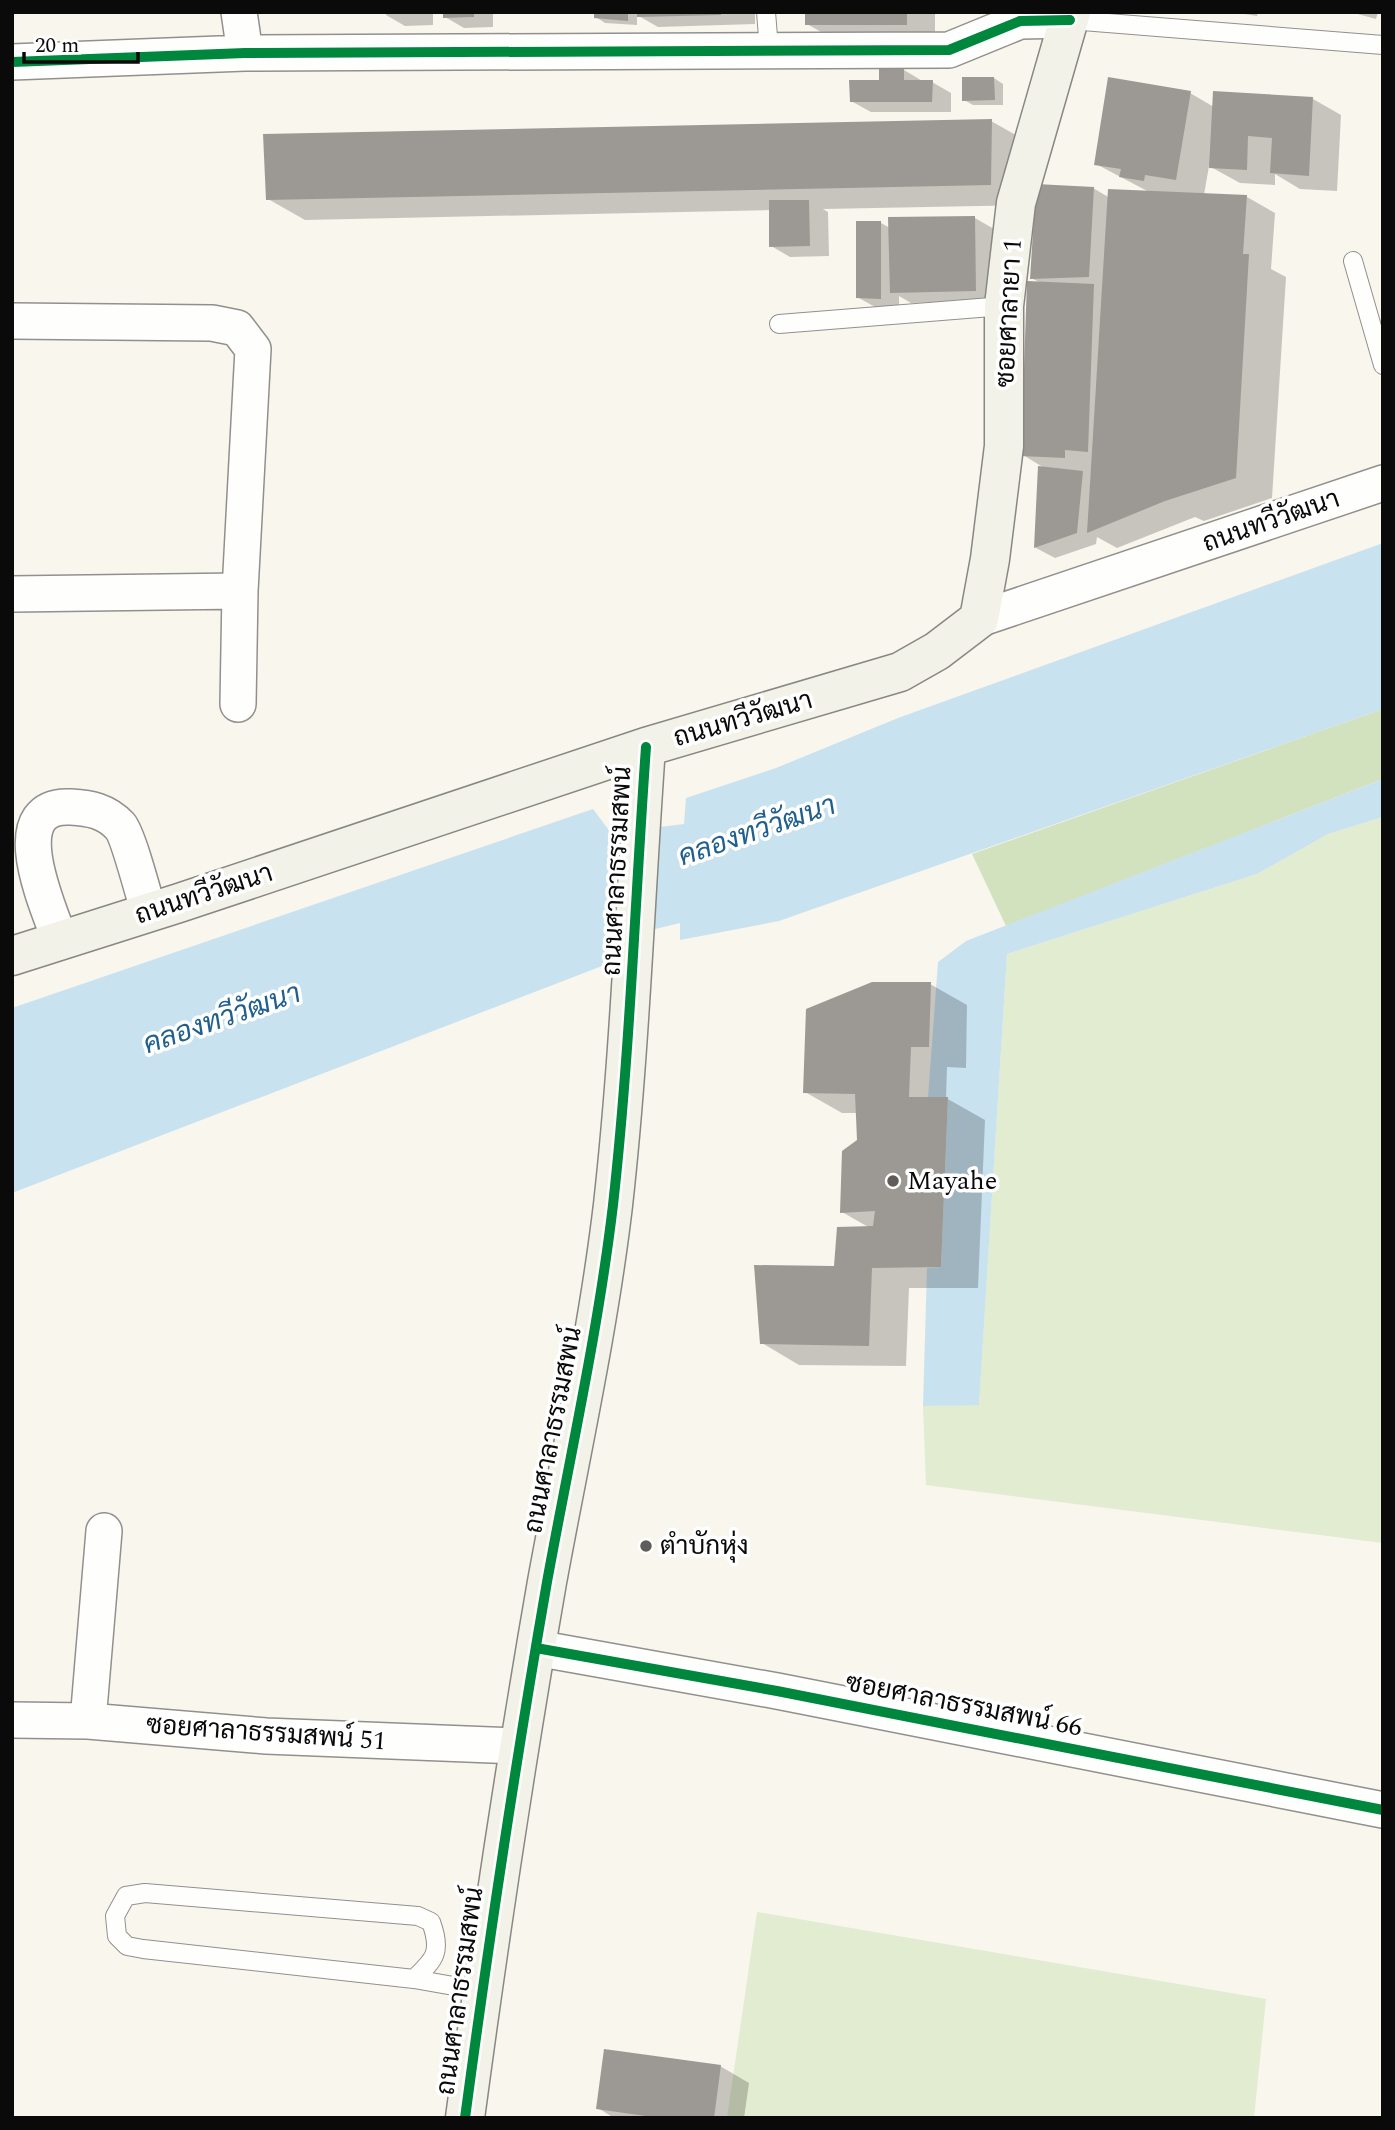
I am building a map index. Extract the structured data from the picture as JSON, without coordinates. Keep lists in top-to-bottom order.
{
  "streets": {
    "main road": ["ซอยศาลายา 1", "ถนนทวีวัฒนา", "ถนนศาลาธรรมสพน์"],
    "street": ["ซอยศาลาธรรมสพน์ 66", "ซอยศาลาธรรมสพน์ 51"]
  },
  "crossings": [
    ["ซอยศาลายา 1", "ถนนทวีวัฒนา"],
    ["ถนนทวีวัฒนา", "ถนนศาลาธรรมสพน์"],
    ["ถนนศาลาธรรมสพน์", "ซอยศาลาธรรมสพน์ 66"],
    ["ถนนศาลาธรรมสพน์", "ซอยศาลาธรรมสพน์ 51"]
  ],
  "water": ["คลองทวีวัฒนา"],
  "places": ["Mayahe", "ตำบักหุ่ง"],
  "scale_bar": "20 m"
}
